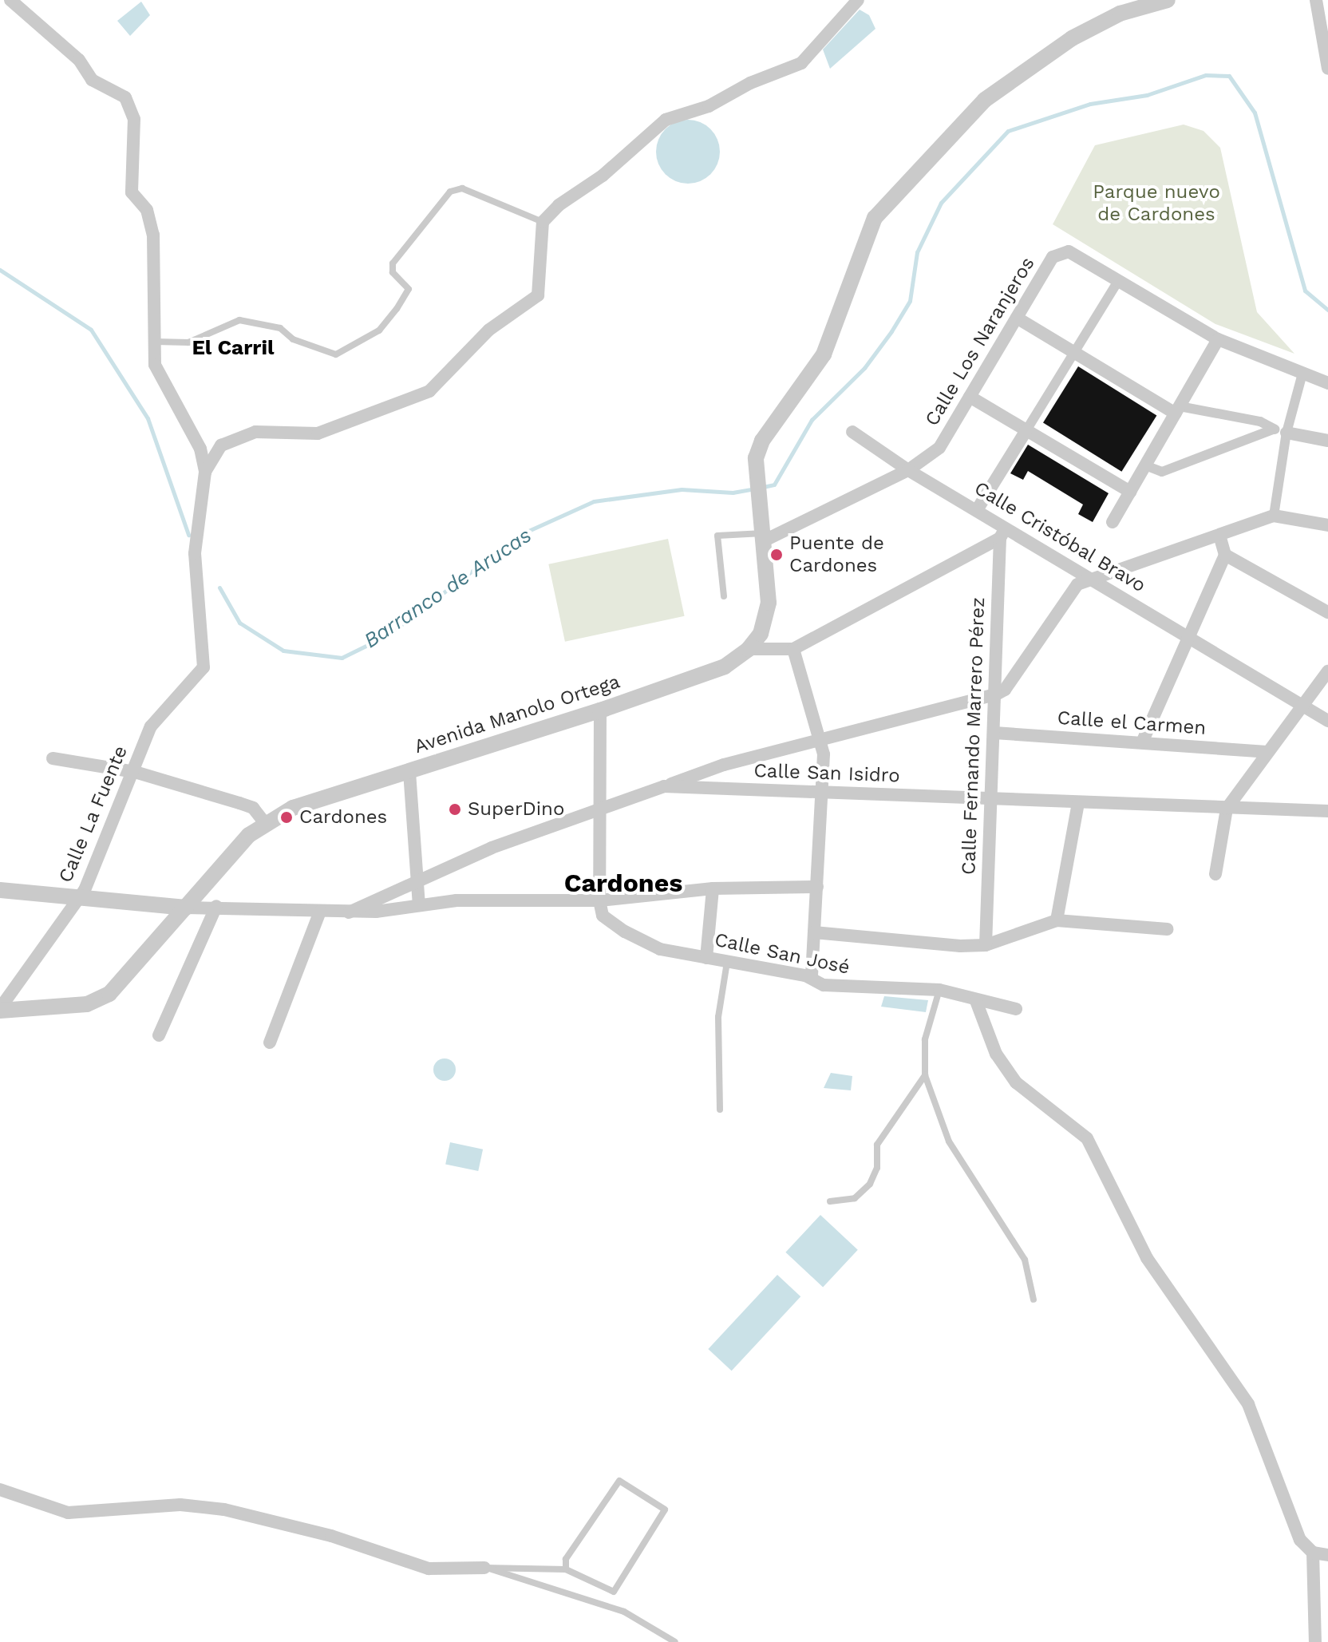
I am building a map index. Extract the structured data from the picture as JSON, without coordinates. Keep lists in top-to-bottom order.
{
  "streets": {
    "street": [
      "Calle Los Naranjeros",
      "Calle Cristóbal Bravo",
      "Avenida Manolo Ortega",
      "Calle el Carmen",
      "Calle Fernando Marrero Pérez",
      "Calle San Isidro",
      "Calle La Fuente",
      "Calle San José"
    ]
  },
  "crossings": [
    ["Calle Los Naranjeros", "Calle Cristóbal Bravo"],
    ["Calle Cristóbal Bravo", "Calle Fernando Marrero Pérez"],
    ["Avenida Manolo Ortega", "Calle La Fuente"],
    ["Calle el Carmen", "Calle Fernando Marrero Pérez"],
    ["Calle Fernando Marrero Pérez", "Calle San Isidro"]
  ],
  "districts": ["El Carril", "Cardones"],
  "water": ["Barranco de Arucas"],
  "parks": ["Parque nuevo de Cardones"],
  "places": ["Puente de Cardones", "SuperDino", "Cardones"]
}
